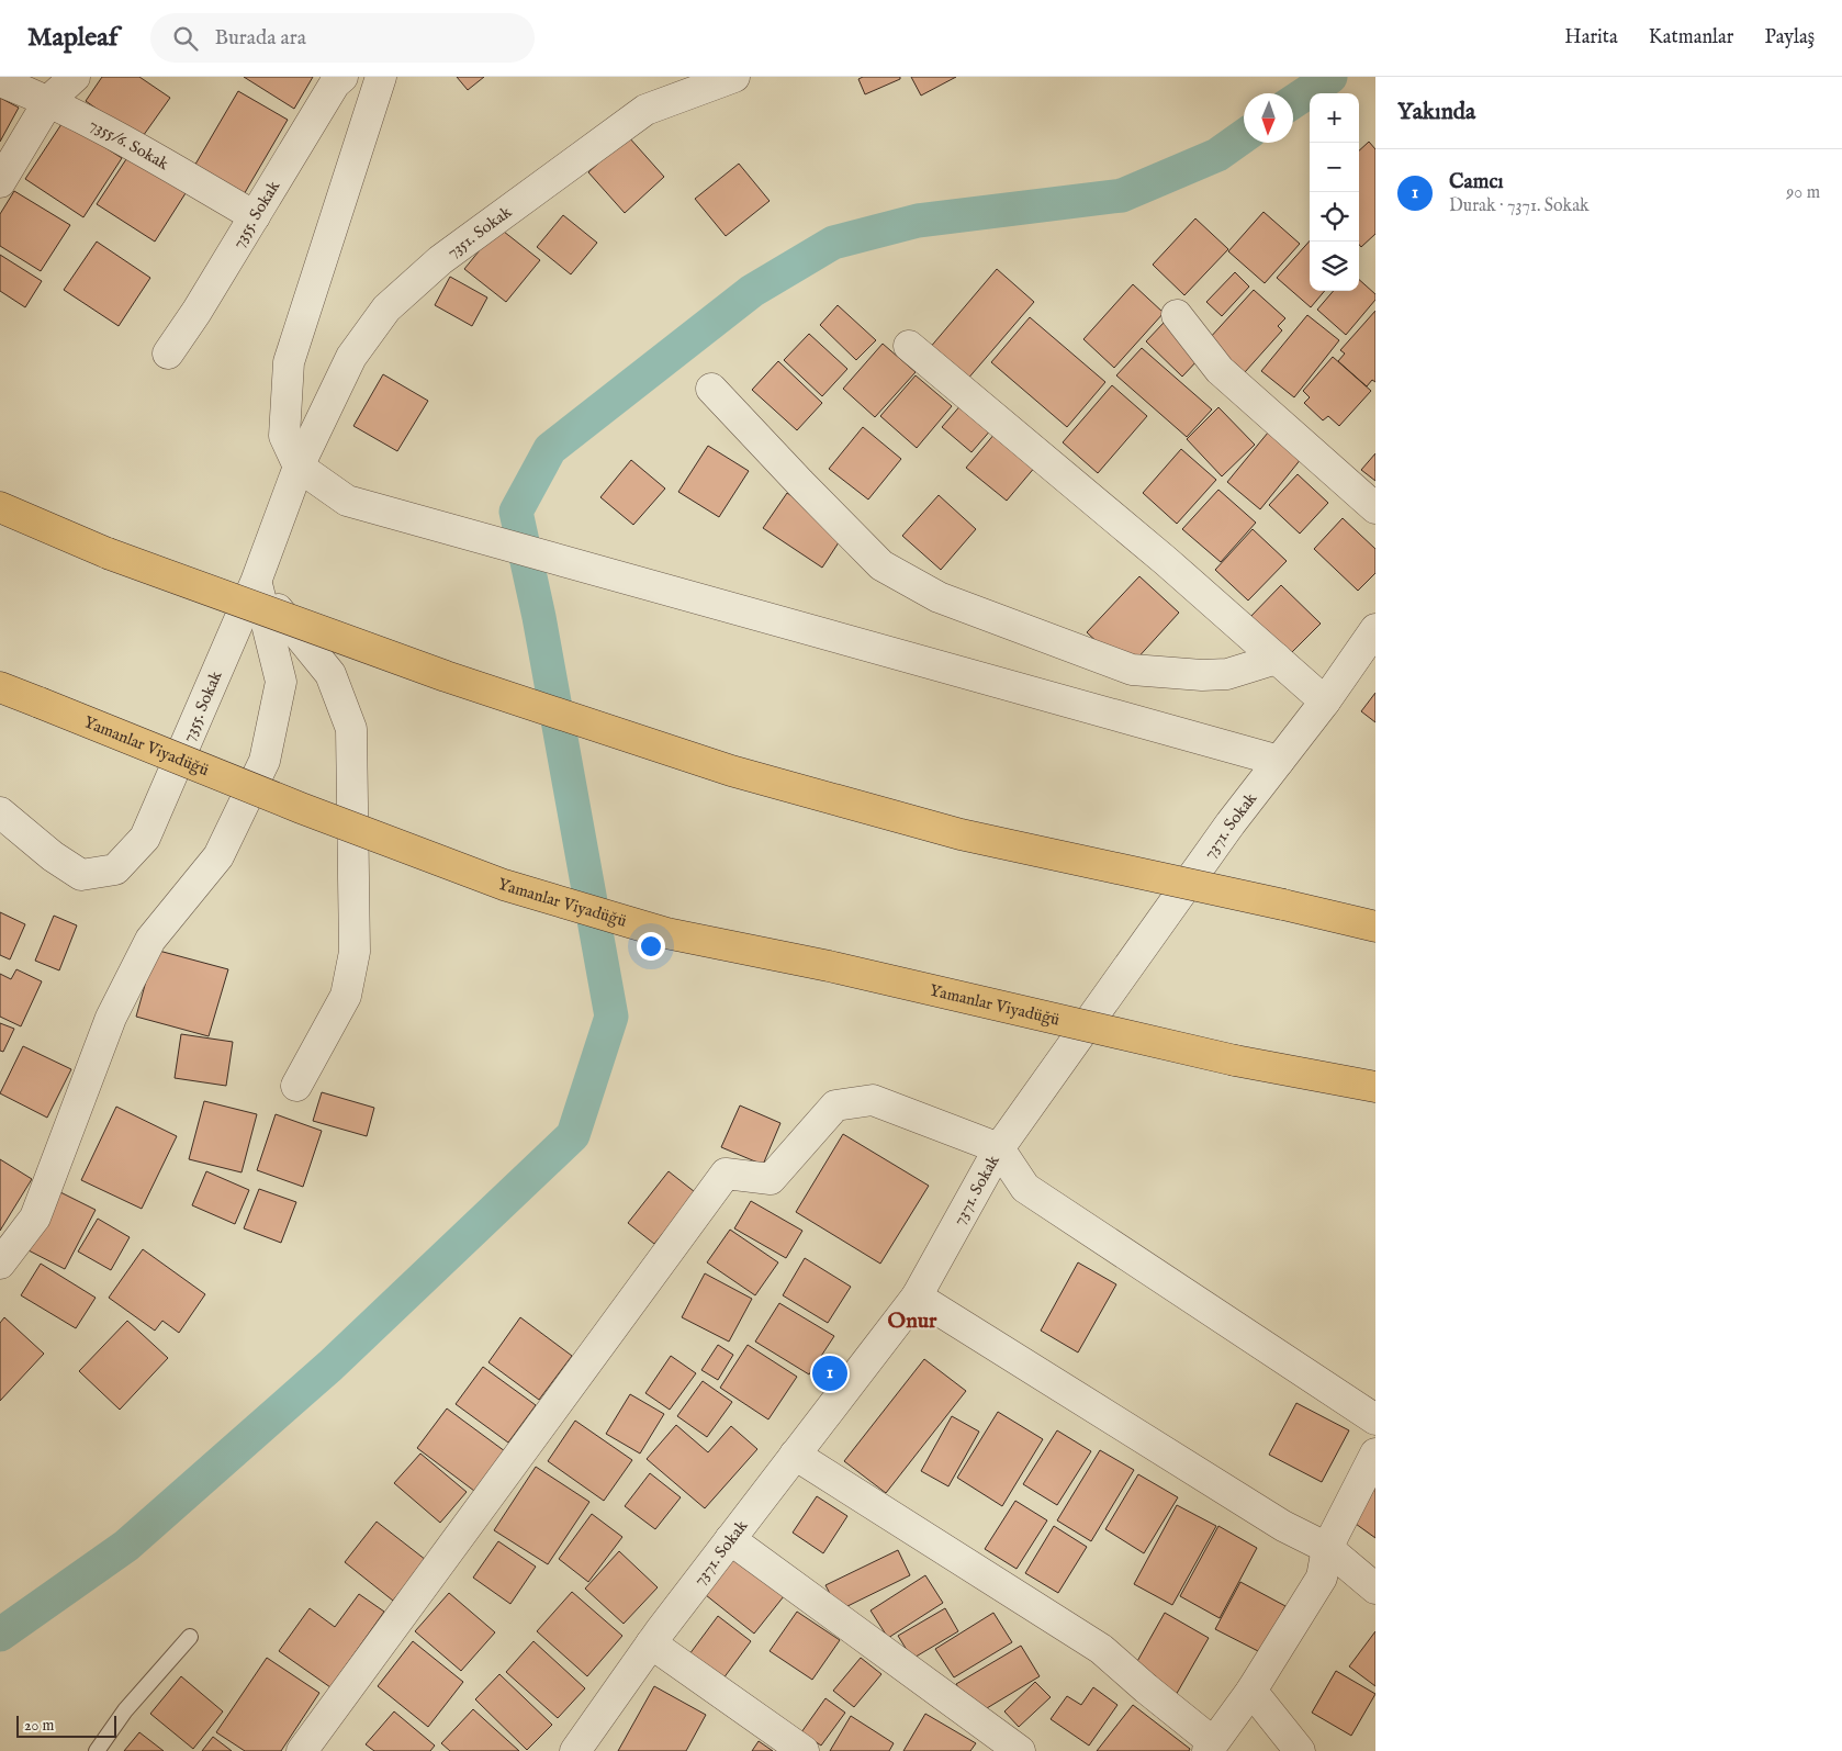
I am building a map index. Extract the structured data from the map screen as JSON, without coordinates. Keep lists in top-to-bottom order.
{
  "streets": {
    "highway": ["Yamanlar Viyadüğü"],
    "street": [
      "7355/6. Sokak",
      "7355. Sokak",
      "7351. Sokak",
      "7371. Sokak"
    ]
  },
  "crossings": [
    ["7355/6. Sokak", "7355. Sokak"],
    ["7355. Sokak", "7351. Sokak"]
  ],
  "districts": ["Onur"],
  "scale_bar": "20 m",
  "north": "bottom",
  "page": {
    "header": "Mapleaf",
    "search": "Burada ara",
    "nav": ["Harita", "Katmanlar", "Paylaş"],
    "heading": "Yakında",
    "map_buttons": ["+", "−"],
    "list": [
      {
        "mark": "1",
        "name": "Camcı",
        "note": "Durak · 7371. Sokak",
        "value": "90 m"
      }
    ],
    "pins": "1",
    "scale": "20 m"
  }
}
